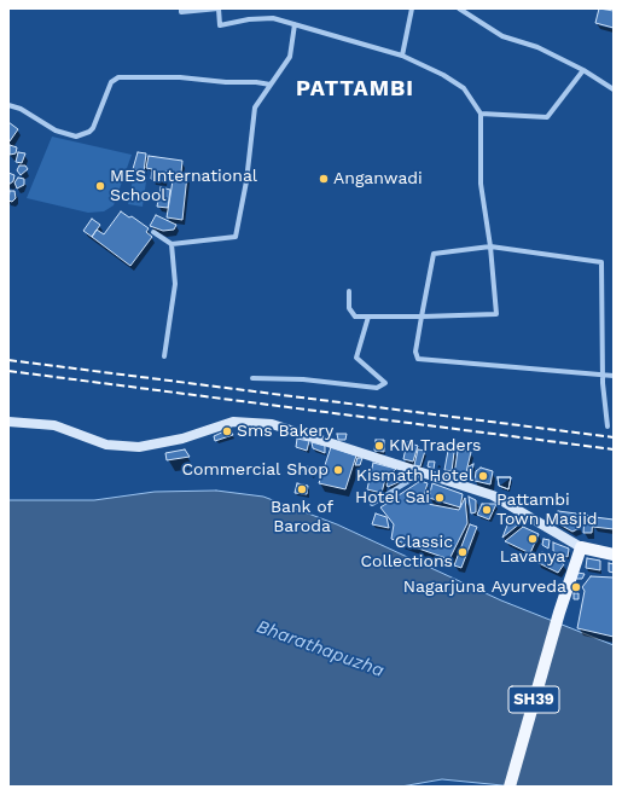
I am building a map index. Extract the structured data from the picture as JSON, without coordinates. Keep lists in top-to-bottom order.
{
  "streets": {
    "main road": ["SH39"]
  },
  "districts": ["PATTAMBI"],
  "water": ["Bharathapuzha"],
  "places": [
    "Anganwadi",
    "MES International School",
    "Sms Bakery",
    "KM Traders",
    "Commercial Shop",
    "Kismath Hotel",
    "Bank of Baroda",
    "Hotel Sai",
    "Pattambi Town Masjid",
    "Lavanya",
    "Classic Collections",
    "Nagarjuna Ayurveda"
  ]
}
